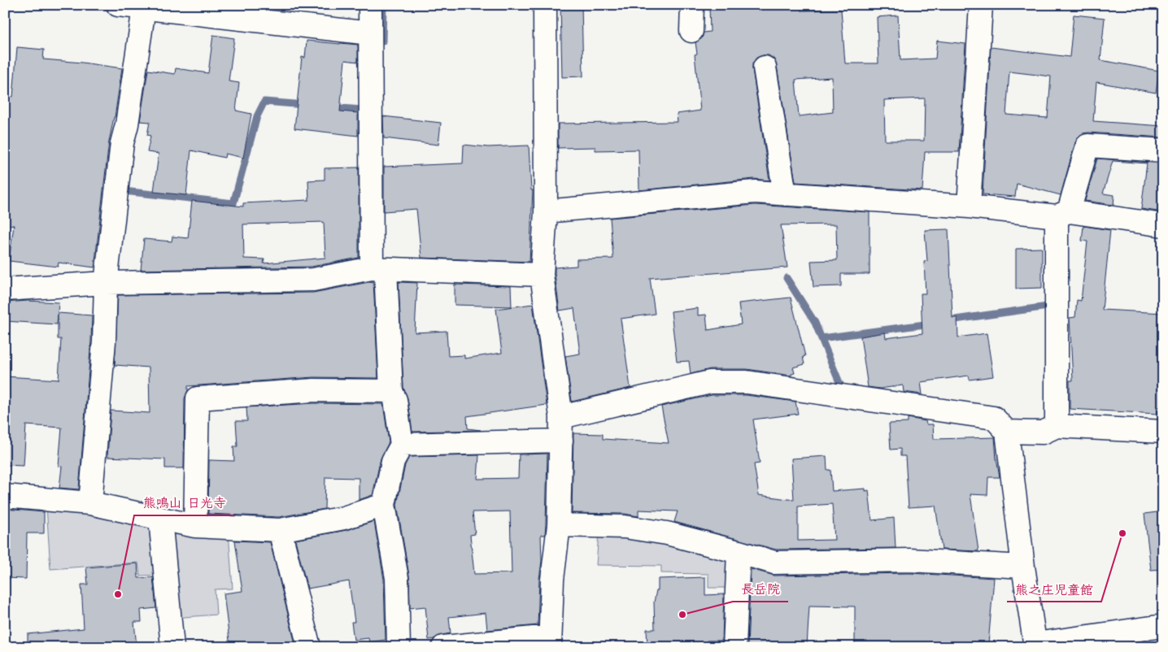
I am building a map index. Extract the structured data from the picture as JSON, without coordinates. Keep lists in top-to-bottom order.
{
  "places": ["熊之庄児童館", "熊鳴山 日光寺", "長岳院"]
}
